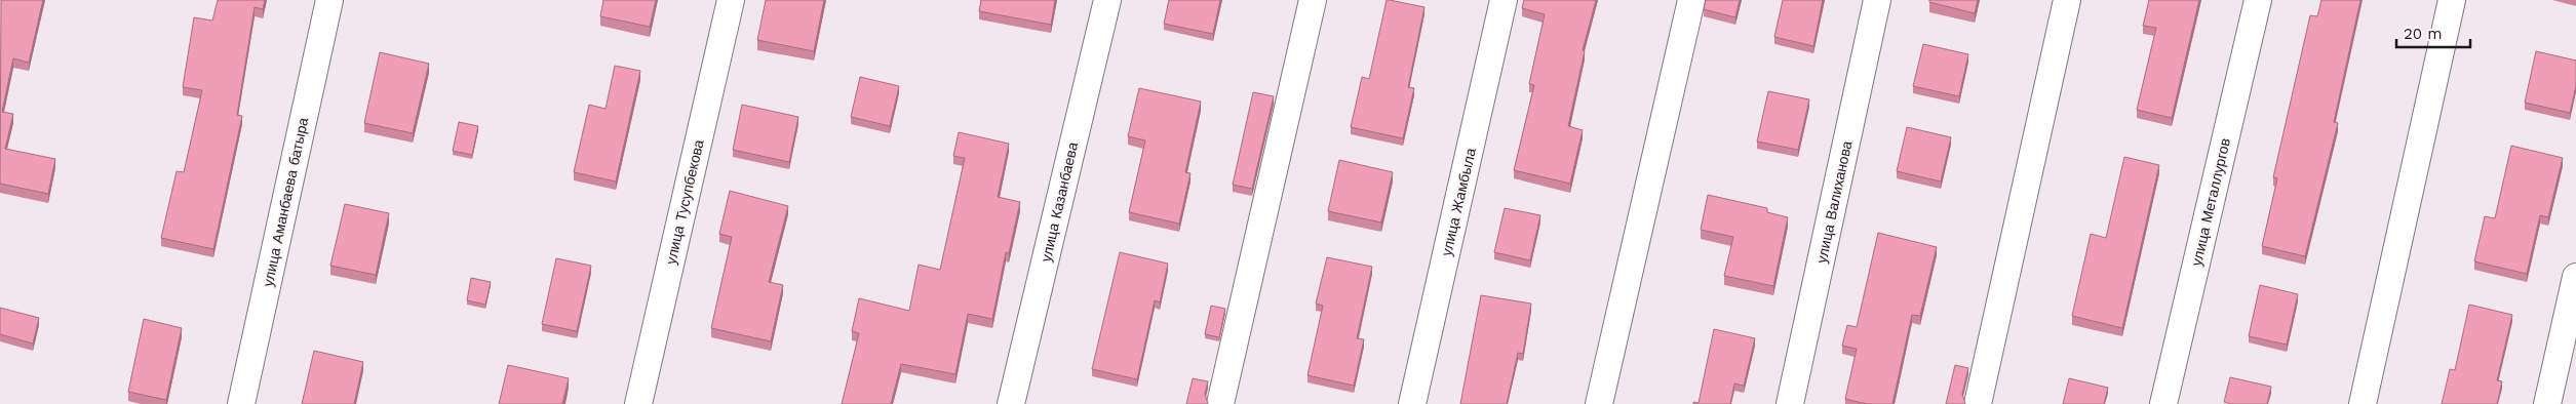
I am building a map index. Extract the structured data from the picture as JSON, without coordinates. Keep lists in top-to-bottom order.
{
  "streets": {
    "street": [
      "улица Аманбаева батыра",
      "улица Тусупбекова",
      "улица Казанбаева",
      "улица Жамбыла",
      "улица Валиханова",
      "улица Металлургов"
    ]
  },
  "scale_bar": "20 m"
}
